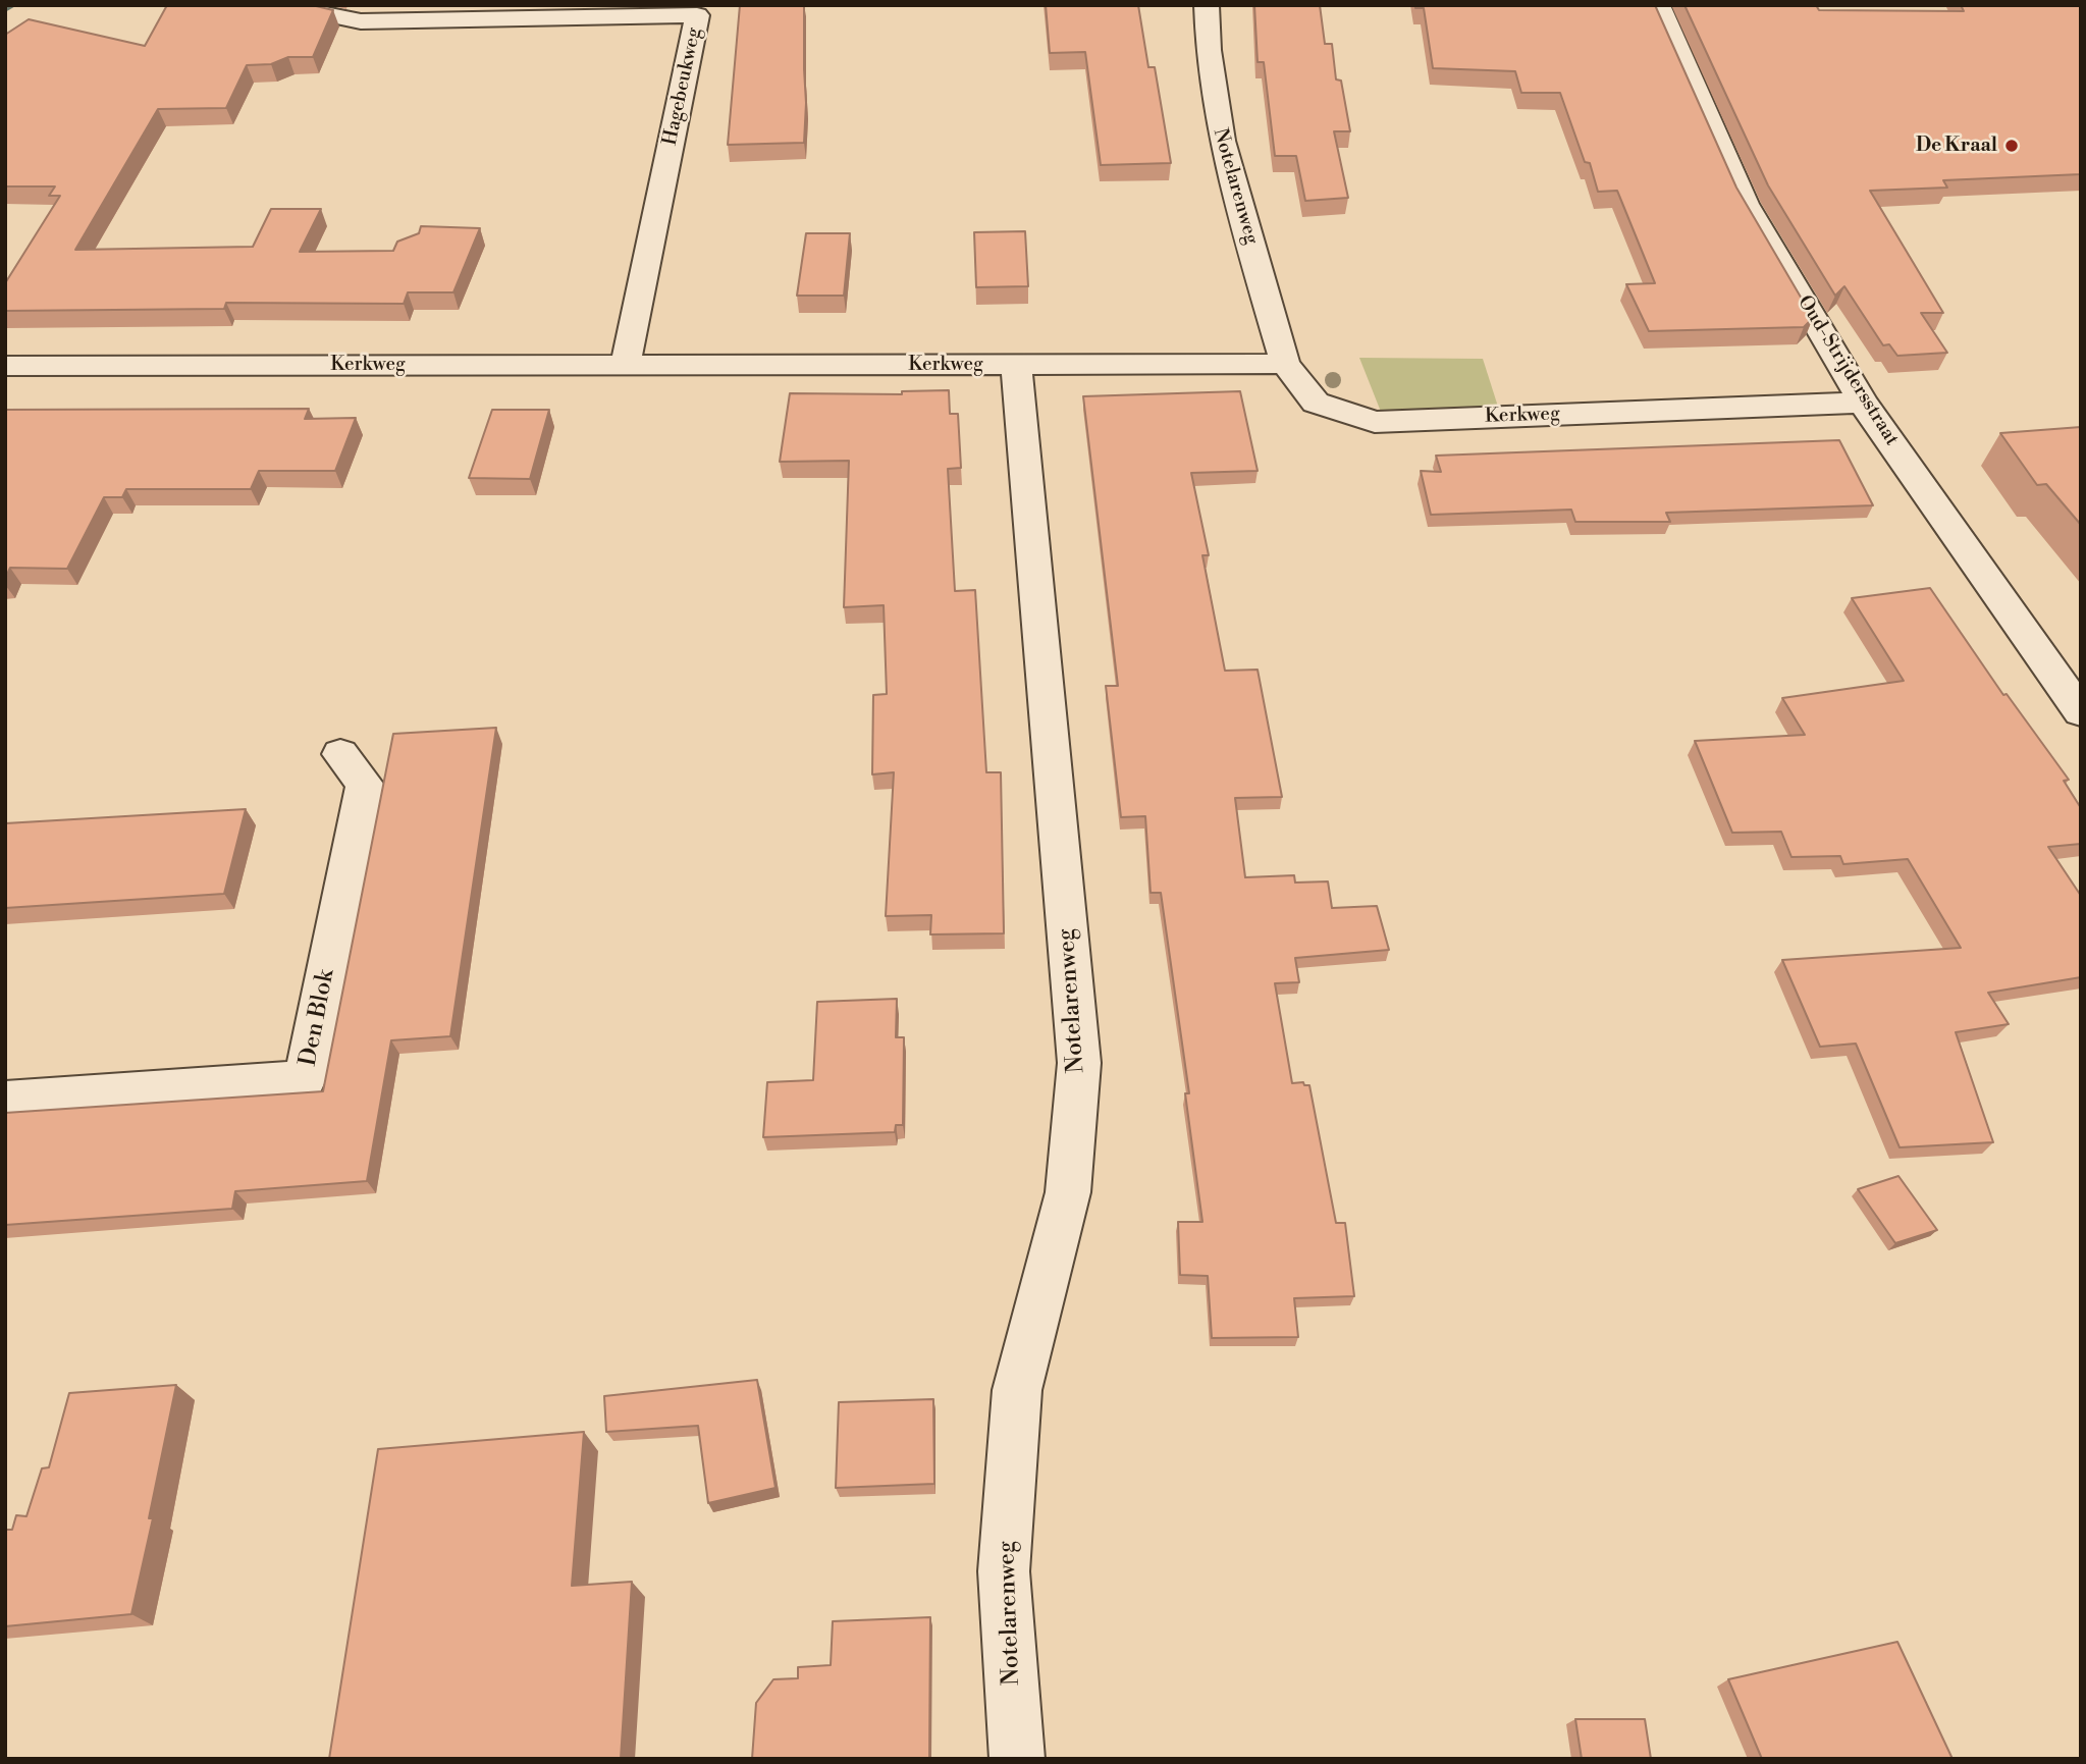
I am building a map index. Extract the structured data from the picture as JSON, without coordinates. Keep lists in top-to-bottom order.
{
  "streets": {
    "street": [
      "Hagebeukweg",
      "Notelarenweg",
      "Kerkweg",
      "Oud-Strijdersstraat",
      "Den Blok"
    ]
  },
  "crossings": [
    ["Hagebeukweg", "Kerkweg"],
    ["Notelarenweg", "Kerkweg"],
    ["Kerkweg", "Oud-Strijdersstraat"]
  ],
  "places": ["De Kraal"]
}
